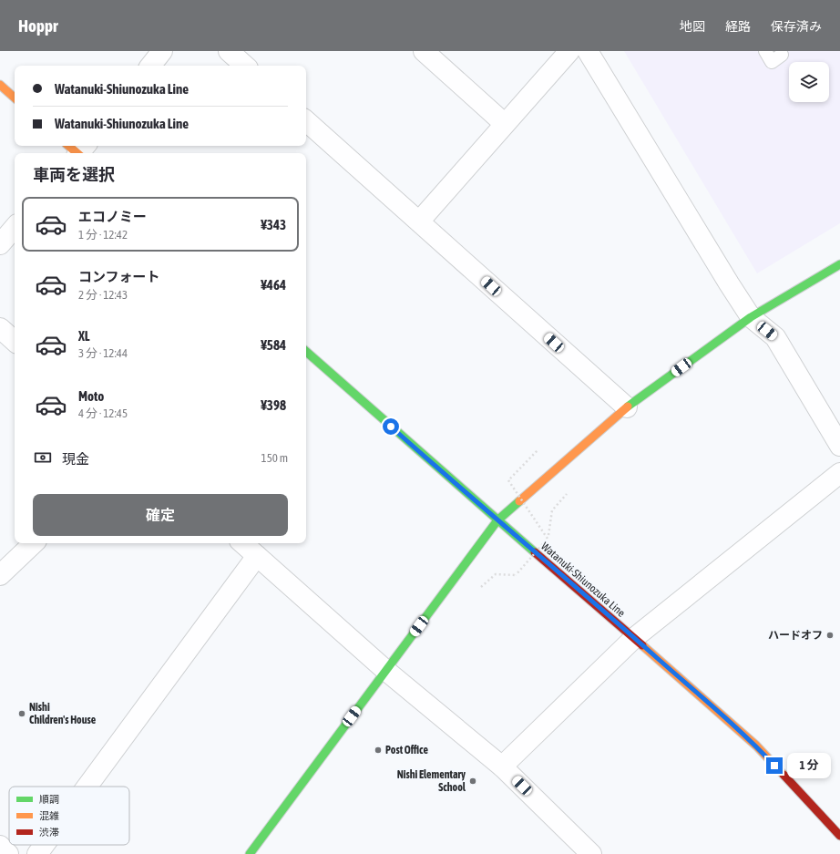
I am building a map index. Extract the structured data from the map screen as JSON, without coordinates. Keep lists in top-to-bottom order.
{
  "streets": {
    "street": ["Watanuki-Shiunozuka Line"]
  },
  "places": [
    "ハードオフ",
    "Nishi Children's House",
    "Post Office",
    "Nishi Elementary School"
  ],
  "legend": ["順調", "混雑", "渋滞"],
  "page": {
    "header": "Hoppr",
    "nav": ["地図", "経路", "保存済み"],
    "banner": ["Watanuki-Shiunozuka Line", "Watanuki-Shiunozuka Line"],
    "heading": "車両を選択",
    "list": [
      {
        "name": "エコノミー",
        "note": "1 分 · 12:42",
        "value": "¥343"
      },
      {
        "name": "コンフォート",
        "note": "2 分 · 12:43",
        "value": "¥464"
      },
      {
        "name": "XL",
        "note": "3 分 · 12:44",
        "value": "¥584"
      },
      {
        "name": "Moto",
        "note": "4 分 · 12:45",
        "value": "¥398"
      }
    ],
    "pay": ["現金", "150 m"],
    "buttons": "確定",
    "bubble": "1 分"
  }
}
